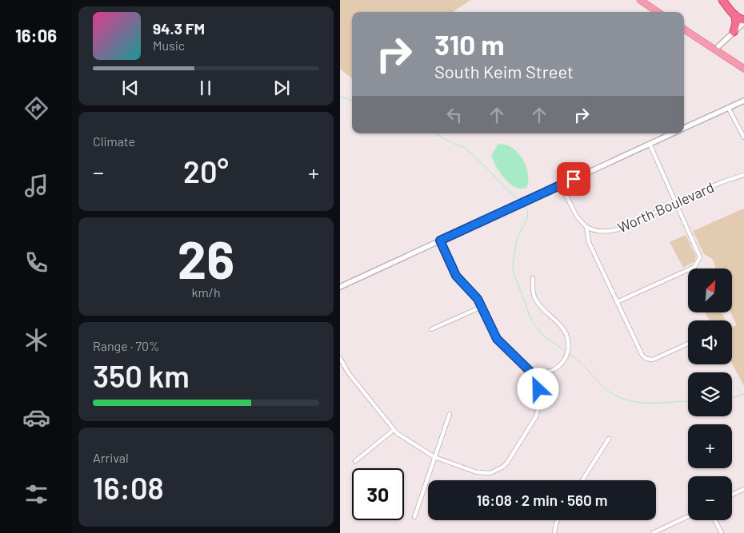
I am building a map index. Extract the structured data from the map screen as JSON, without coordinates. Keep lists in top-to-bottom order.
{
  "streets": {
    "street": ["Worth Boulevard"]
  },
  "north": "top right",
  "page": {
    "tabs": "16:06",
    "song": ["94.3 FM", "Music"],
    "turn": ["310 m", "South Keim Street"],
    "tile": [
      "Climate",
      ["26", "km/h"],
      ["Range · 70%", "350 km"],
      ["Arrival", "16:08"]
    ],
    "heat": ["−", "20°", "+"],
    "map_buttons": ["+", "−"],
    "limit": "30",
    "trip": "16:08 · 2 min · 560 m"
  }
}
